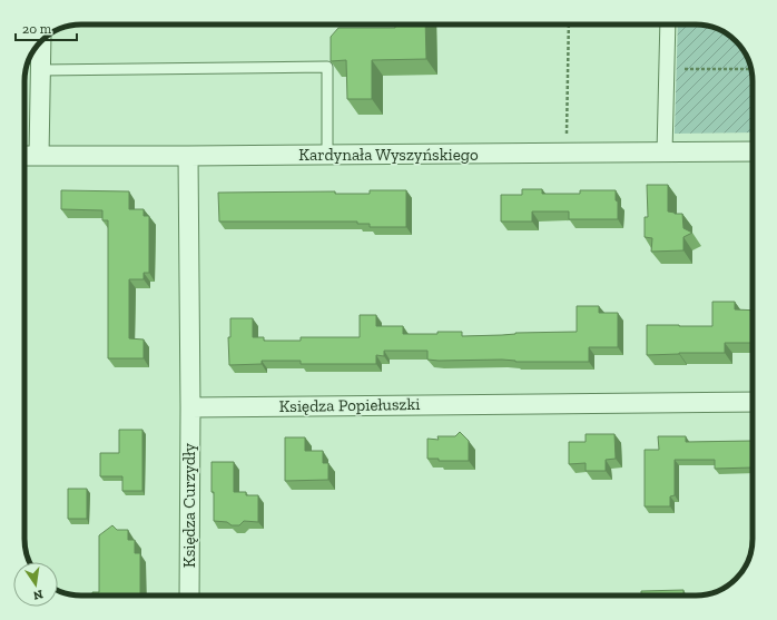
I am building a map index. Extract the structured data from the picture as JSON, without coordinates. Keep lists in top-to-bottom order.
{
  "streets": {
    "street": ["Kardynała Wyszyńskiego", "Księdza Popiełuszki", "Księdza Curzydły"]
  },
  "crossings": [
    ["Księdza Popiełuszki", "Księdza Curzydły"]
  ],
  "scale_bar": "20 m",
  "north": "bottom"
}
